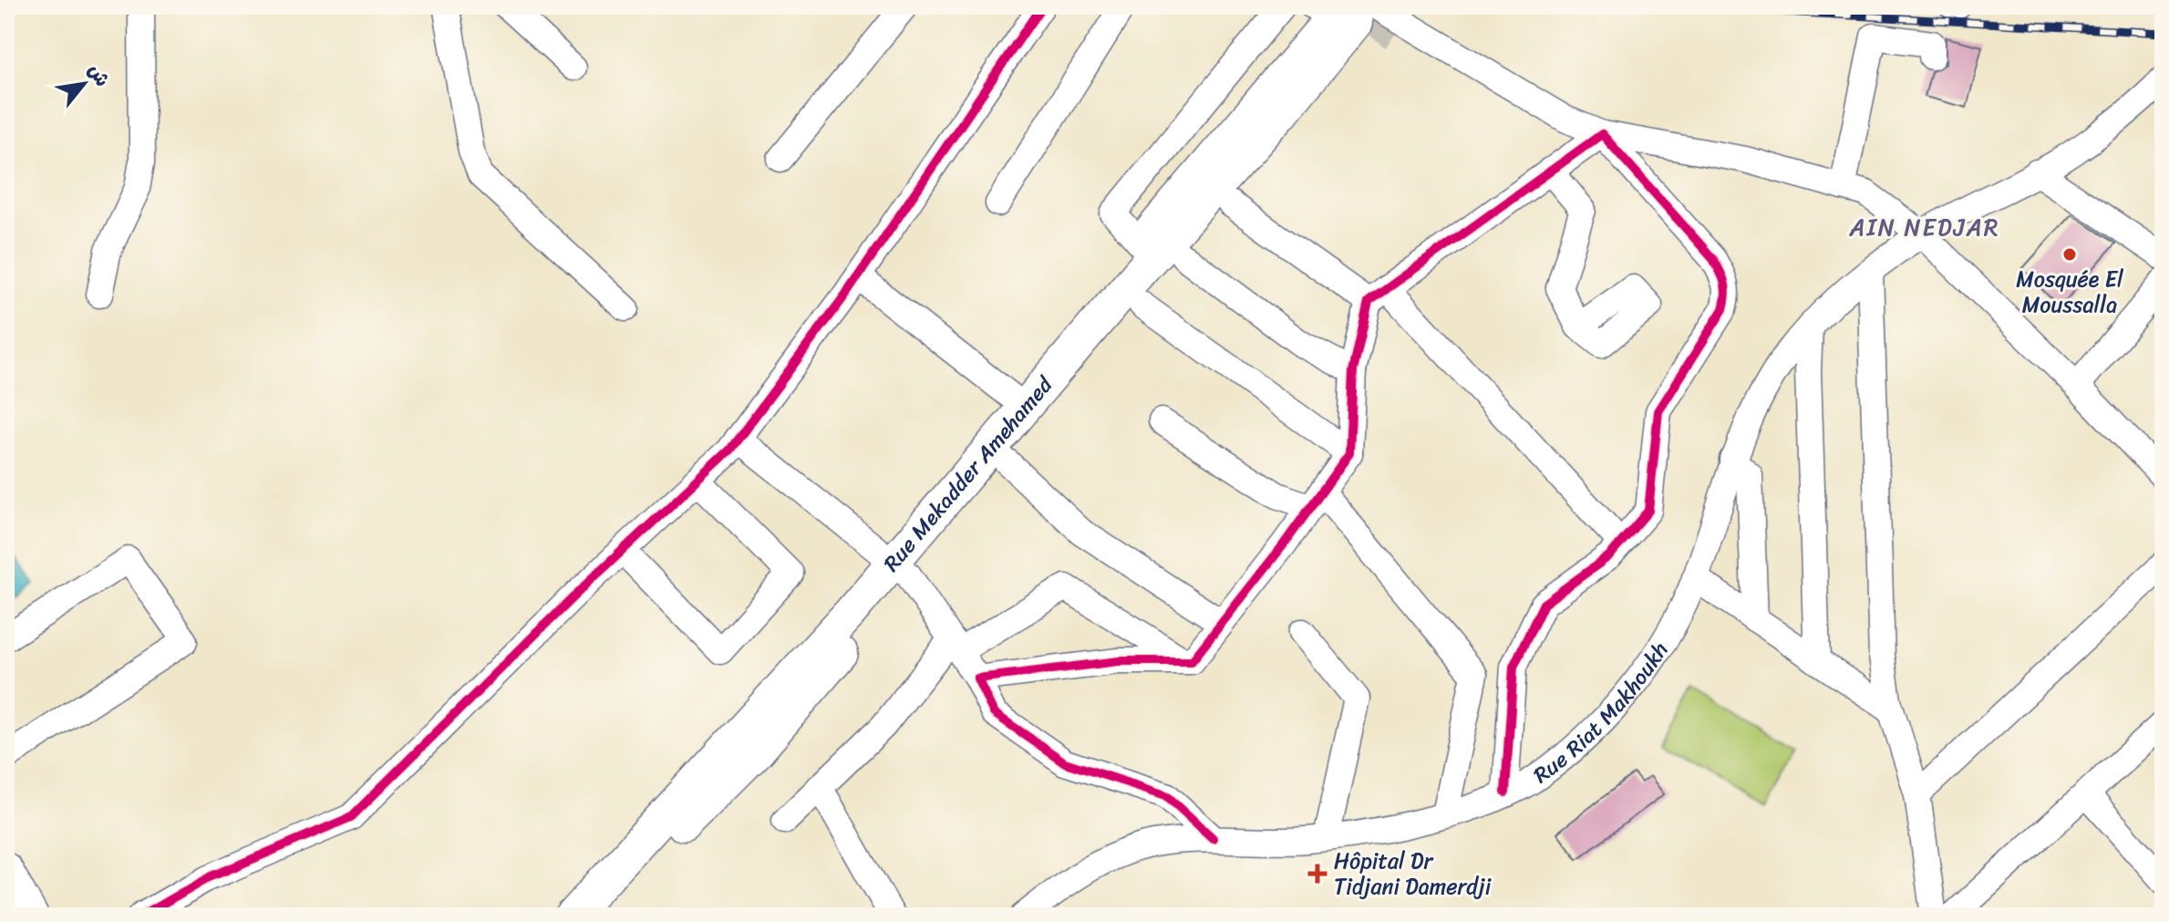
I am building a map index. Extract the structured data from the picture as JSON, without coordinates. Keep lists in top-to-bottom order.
{
  "streets": {
    "main road": ["Rue Mekadder Amehamed"],
    "street": ["Rue Riat Makhoukh"]
  },
  "districts": ["AIN NEDJAR"],
  "places": {
    "other": ["Mosquée El Moussalla"],
    "health": ["Hôpital Dr Tidjani Damerdji"]
  },
  "north": "top right"
}
